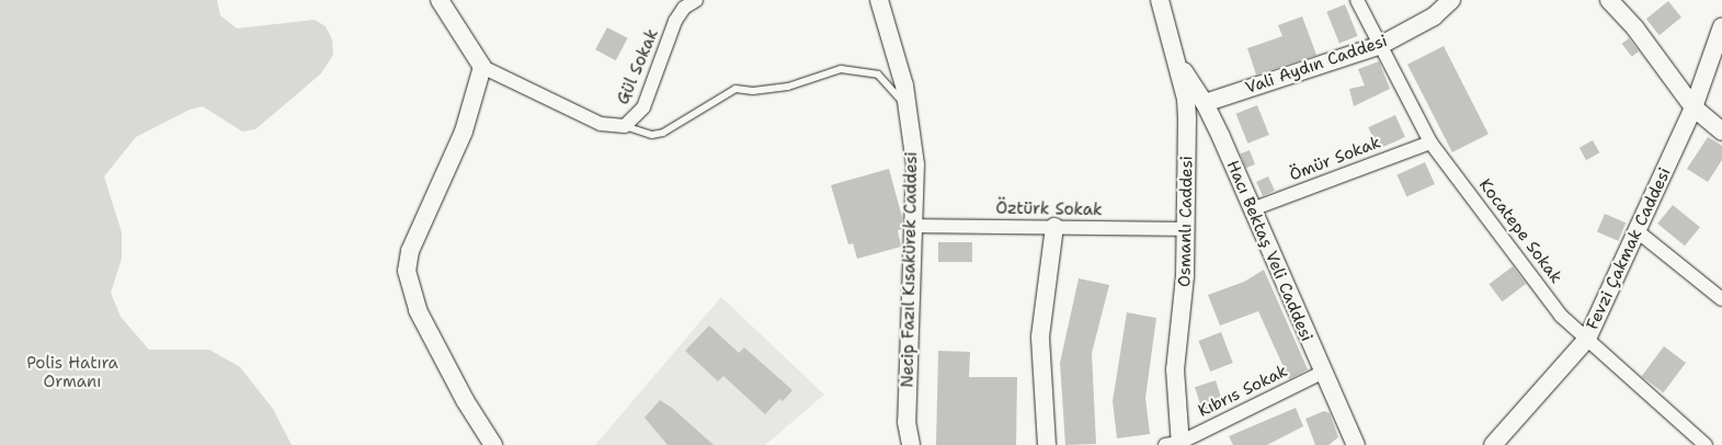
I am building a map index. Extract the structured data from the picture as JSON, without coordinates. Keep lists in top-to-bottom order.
{
  "streets": {
    "street": [
      "Vali Aydın Caddesi",
      "Gül Sokak",
      "Ömür Sokak",
      "Öztürk Sokak",
      "Osmanlı Caddesi",
      "Kocatepe Sokak",
      "Fevzi Çakmak Caddesi",
      "Hacı Bektaş Veli Caddesi",
      "Necip Fazıl Kısakürek Caddesi",
      "Kıbrıs Sokak"
    ]
  },
  "crossings": [
    ["Vali Aydın Caddesi", "Kocatepe Sokak"],
    ["Vali Aydın Caddesi", "Hacı Bektaş Veli Caddesi"],
    ["Ömür Sokak", "Kocatepe Sokak"],
    ["Ömür Sokak", "Hacı Bektaş Veli Caddesi"],
    ["Öztürk Sokak", "Osmanlı Caddesi"],
    ["Öztürk Sokak", "Necip Fazıl Kısakürek Caddesi"],
    ["Osmanlı Caddesi", "Hacı Bektaş Veli Caddesi"],
    ["Osmanlı Caddesi", "Kıbrıs Sokak"],
    ["Kocatepe Sokak", "Fevzi Çakmak Caddesi"],
    ["Hacı Bektaş Veli Caddesi", "Kıbrıs Sokak"]
  ],
  "parks": ["Polis Hatıra Ormanı"]
}
